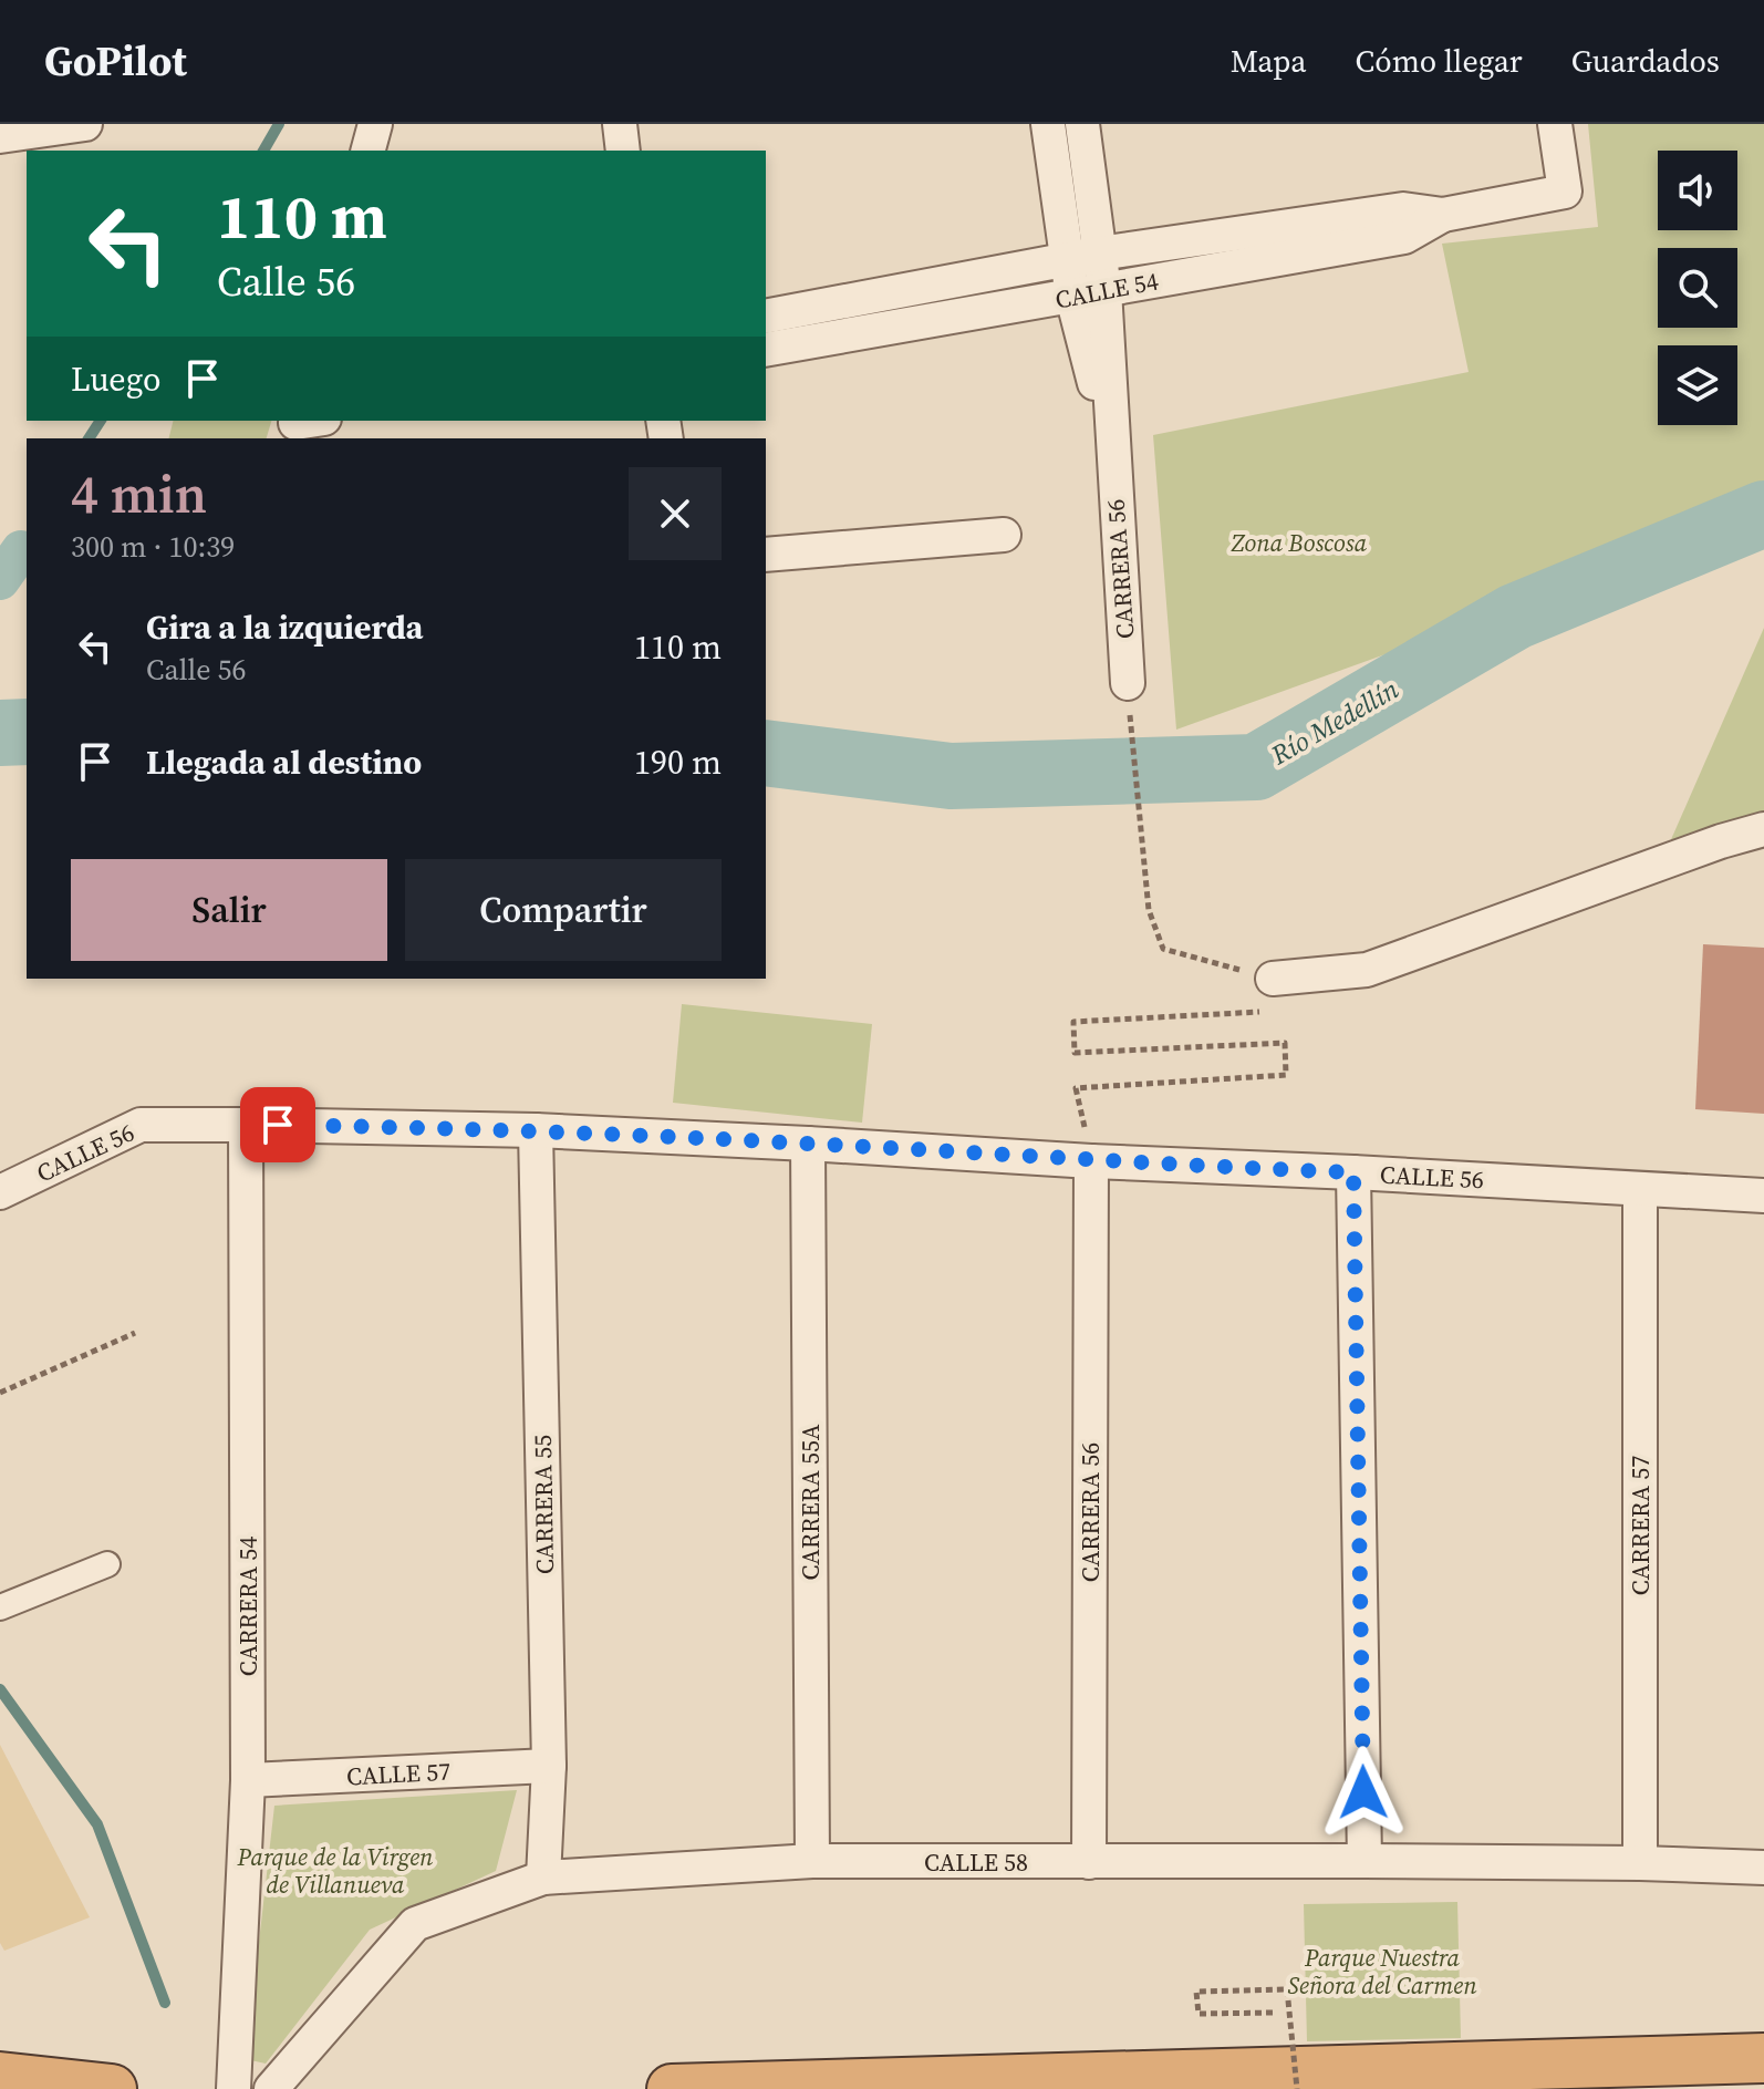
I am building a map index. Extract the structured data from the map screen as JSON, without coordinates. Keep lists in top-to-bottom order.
{
  "streets": {
    "street": [
      "CALLE 54",
      "CARRERA 56",
      "CALLE 56",
      "CARRERA 55A",
      "CARRERA 55",
      "CARRERA 57",
      "CARRERA 54",
      "CALLE 57",
      "CALLE 58"
    ]
  },
  "crossings": [
    ["CALLE 54", "CARRERA 56"],
    ["CARRERA 56", "CALLE 56"],
    ["CARRERA 56", "CALLE 58"],
    ["CALLE 56", "CARRERA 55A"],
    ["CALLE 56", "CARRERA 55"],
    ["CALLE 56", "CARRERA 57"],
    ["CALLE 56", "CARRERA 54"],
    ["CARRERA 55A", "CALLE 58"],
    ["CARRERA 55", "CALLE 57"],
    ["CARRERA 55", "CALLE 58"],
    ["CARRERA 57", "CALLE 58"],
    ["CARRERA 54", "CALLE 57"]
  ],
  "water": ["Río Medellín"],
  "parks": ["Zona Boscosa", "Parque de la Virgen de Villanueva", "Parque Nuestra Señora del Carmen"],
  "page": {
    "header": "GoPilot",
    "nav": ["Mapa", "Cómo llegar", "Guardados"],
    "turn": ["110 m", "Calle 56"],
    "then": "Luego",
    "heading": ["4 min", "300 m · 10:39"],
    "list": [
      {
        "name": "Gira a la izquierda",
        "note": "Calle 56",
        "value": "110 m"
      },
      {
        "name": "Llegada al destino",
        "value": "190 m"
      }
    ],
    "buttons": ["Salir", "Compartir"]
  }
}
